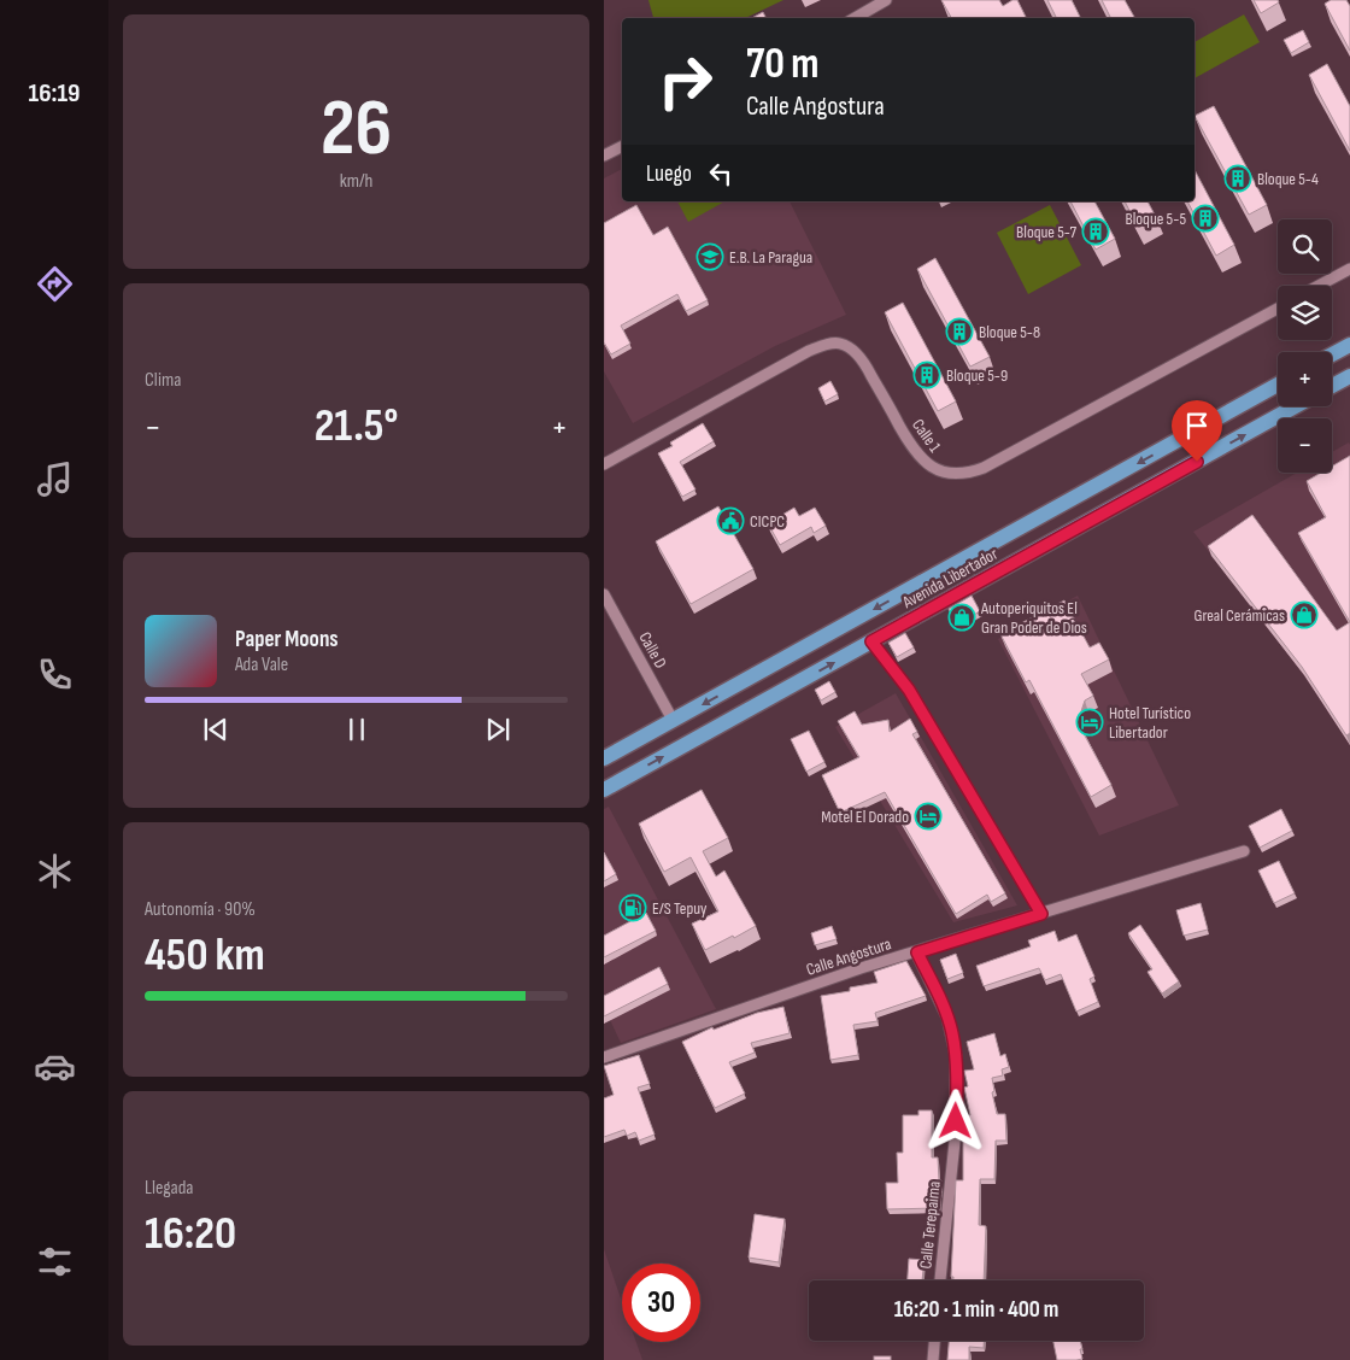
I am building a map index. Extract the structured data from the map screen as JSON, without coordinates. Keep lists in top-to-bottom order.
{
  "streets": {
    "main road": ["Avenida Libertador"],
    "street": [
      "Calle 1",
      "Calle D",
      "Calle Angostura",
      "Calle Terepaima"
    ]
  },
  "crossings": [
    ["Avenida Libertador", "Calle D"],
    ["Calle Angostura", "Calle Terepaima"]
  ],
  "places": {
    "building": [
      "Bloque 5-4",
      "Bloque 5-5",
      "Bloque 5-7",
      "Bloque 5-8",
      "Bloque 5-9"
    ],
    "school or university": ["E.B. La Paragua"],
    "public building": ["CICPC"],
    "shop": ["Greal Cerámicas", "Autoperiquitos El Gran Poder de Dios"],
    "hotel": ["Hotel Turístico Libertador", "Motel El Dorado"],
    "fuel station": ["E/S Tepuy"]
  },
  "page": {
    "tabs": "16:19",
    "tile": [
      ["26", "km/h"],
      "Clima",
      ["Autonomía · 90%", "450 km"],
      ["Llegada", "16:20"]
    ],
    "turn": ["70 m", "Calle Angostura"],
    "then": "Luego",
    "map_buttons": ["+", "−"],
    "heat": ["−", "21.5°", "+"],
    "song": ["Paper Moons", "Ada Vale"],
    "limit": "30",
    "trip": "16:20 · 1 min · 400 m"
  }
}
